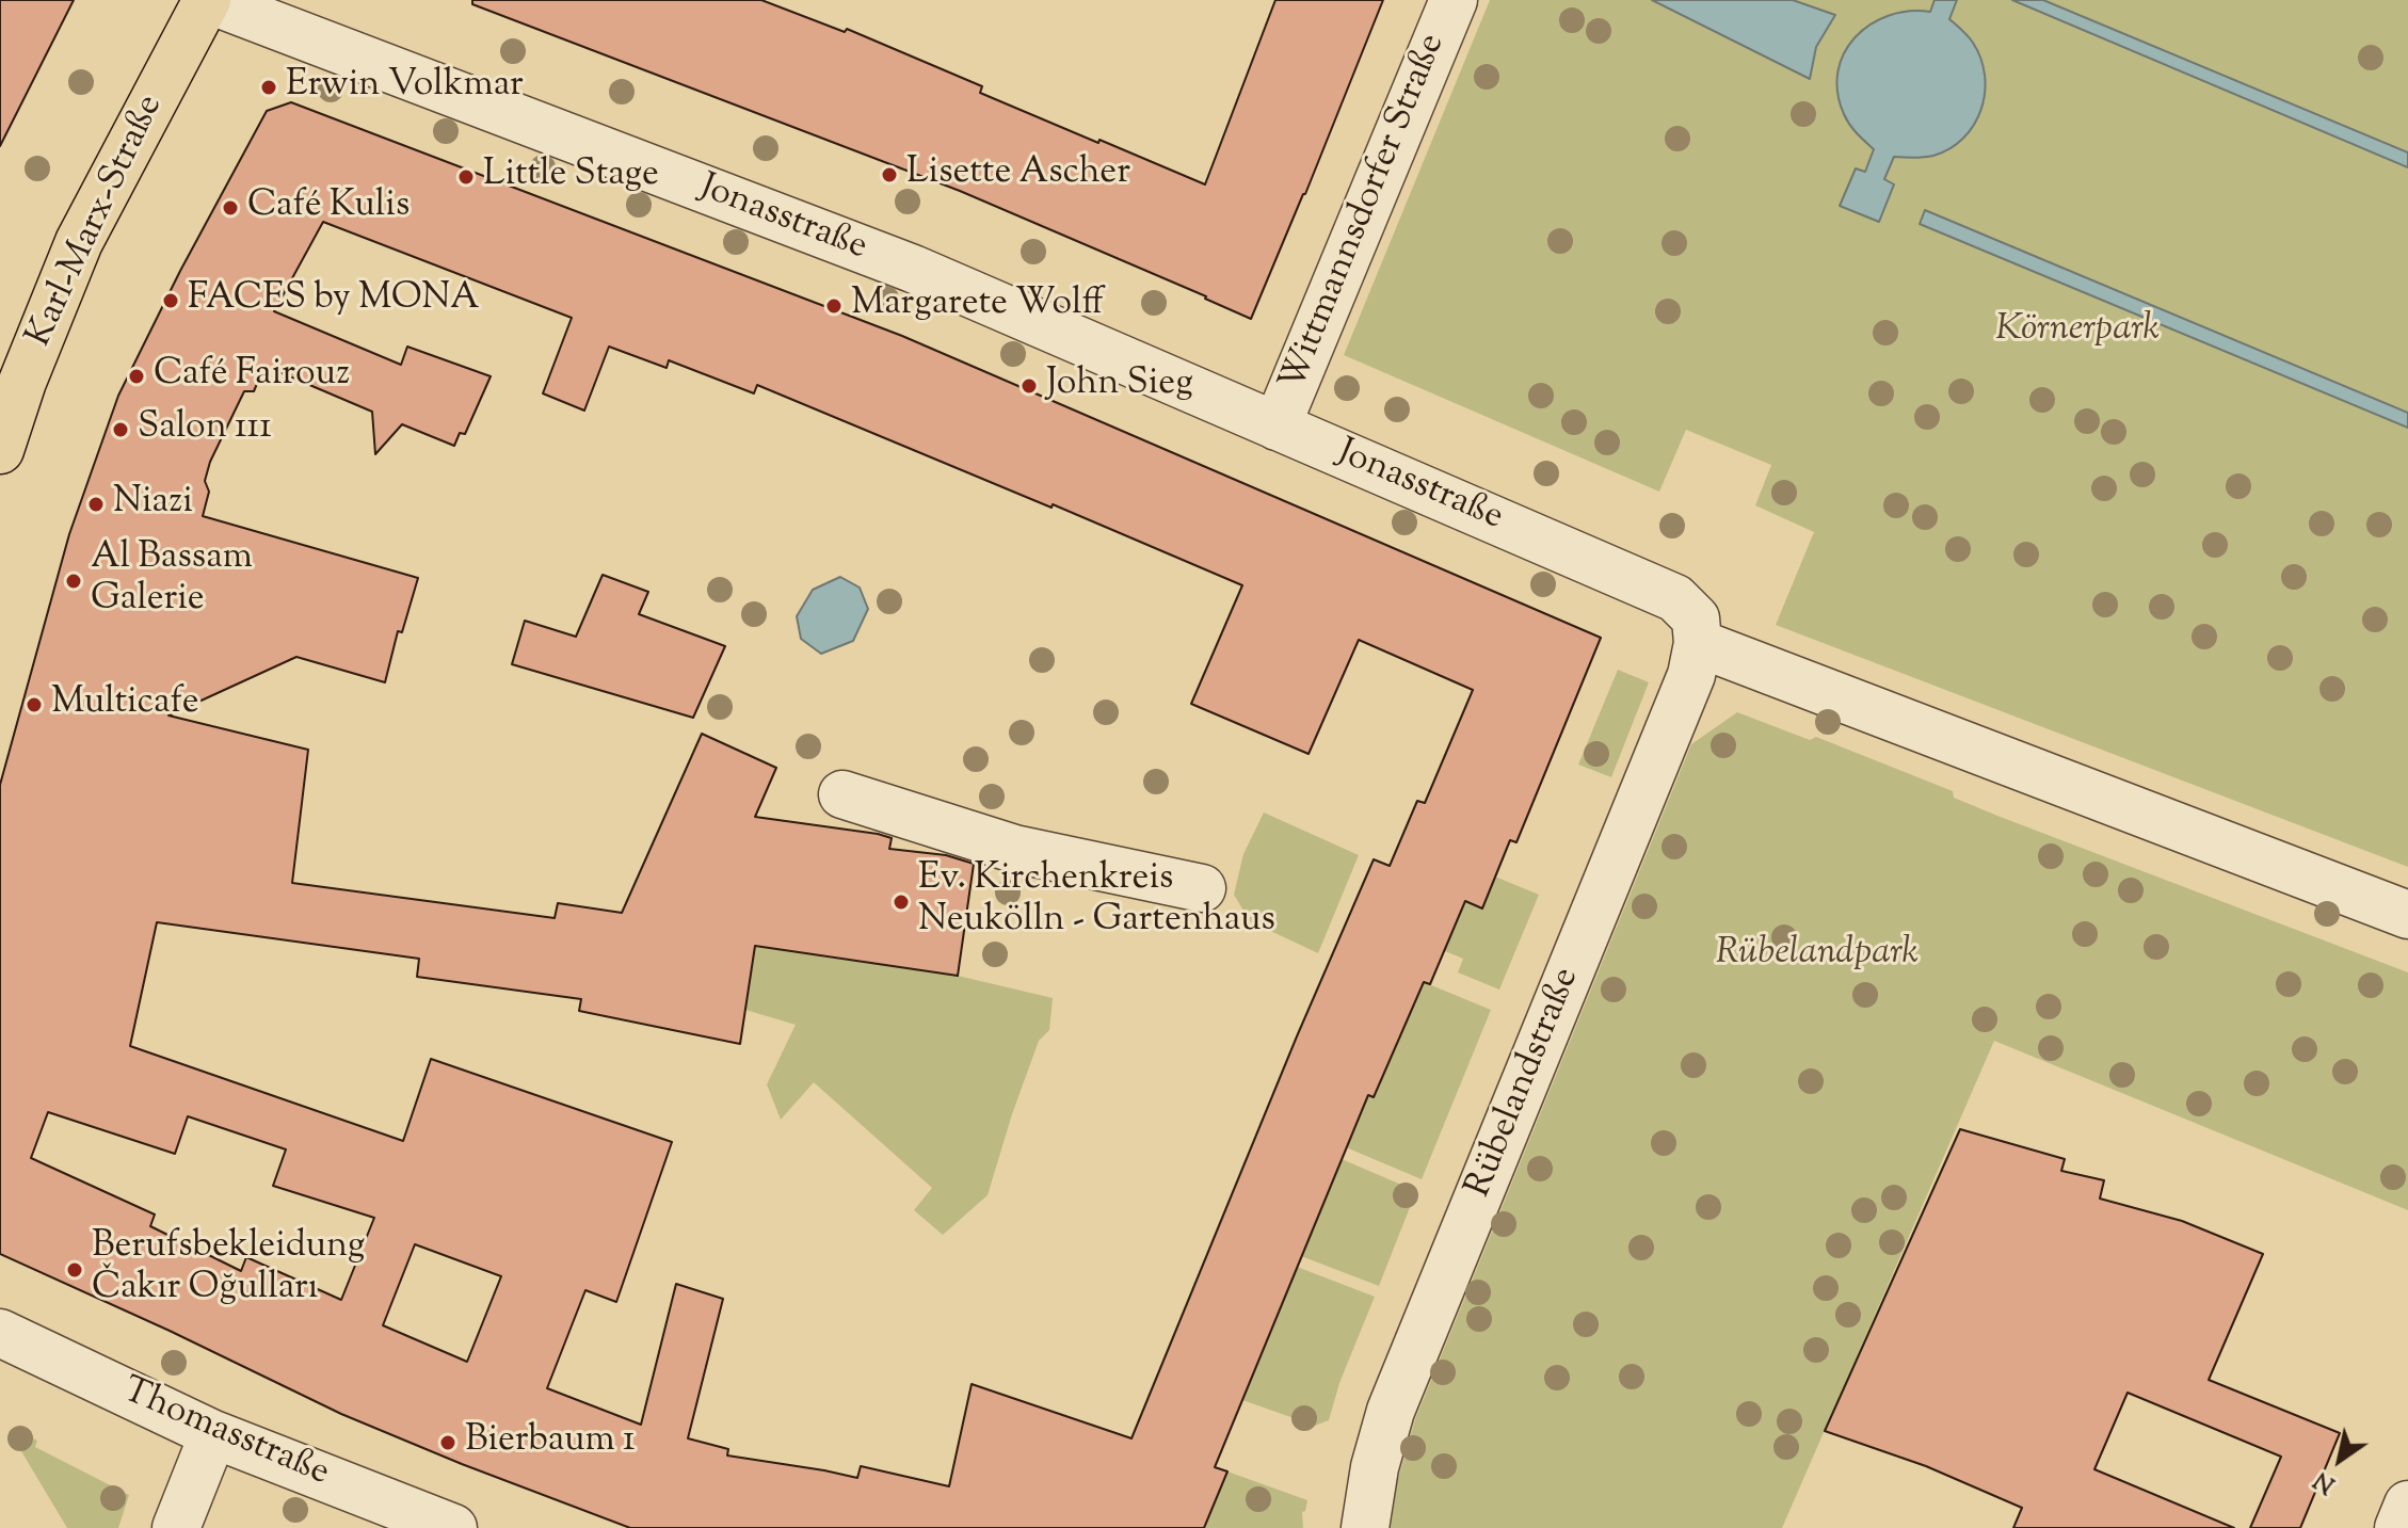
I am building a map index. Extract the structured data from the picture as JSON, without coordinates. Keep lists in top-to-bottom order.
{
  "streets": {
    "main road": ["Karl-Marx-Straße"],
    "street": [
      "Wittmannsdorfer Straße",
      "Jonasstraße",
      "Rübelandstraße",
      "Thomasstraße"
    ]
  },
  "crossings": [
    ["Wittmannsdorfer Straße", "Jonasstraße"],
    ["Jonasstraße", "Karl-Marx-Straße"],
    ["Jonasstraße", "Rübelandstraße"]
  ],
  "parks": ["Körnerpark", "Rübelandpark"],
  "places": [
    "Erwin Volkmar",
    "Lisette Ascher",
    "Little Stage",
    "Café Kulis",
    "FACES by MONA",
    "Margarete Wolff",
    "Café Fairouz",
    "John Sieg",
    "Salon 111",
    "Niazi",
    "Al Bassam Galerie",
    "Multicafe",
    "Ev. Kirchenkreis Neukölln - Gartenhaus",
    "Berufsbekleidung Čakır Oğulları",
    "Bierbaum 1"
  ],
  "north": "bottom left"
}
